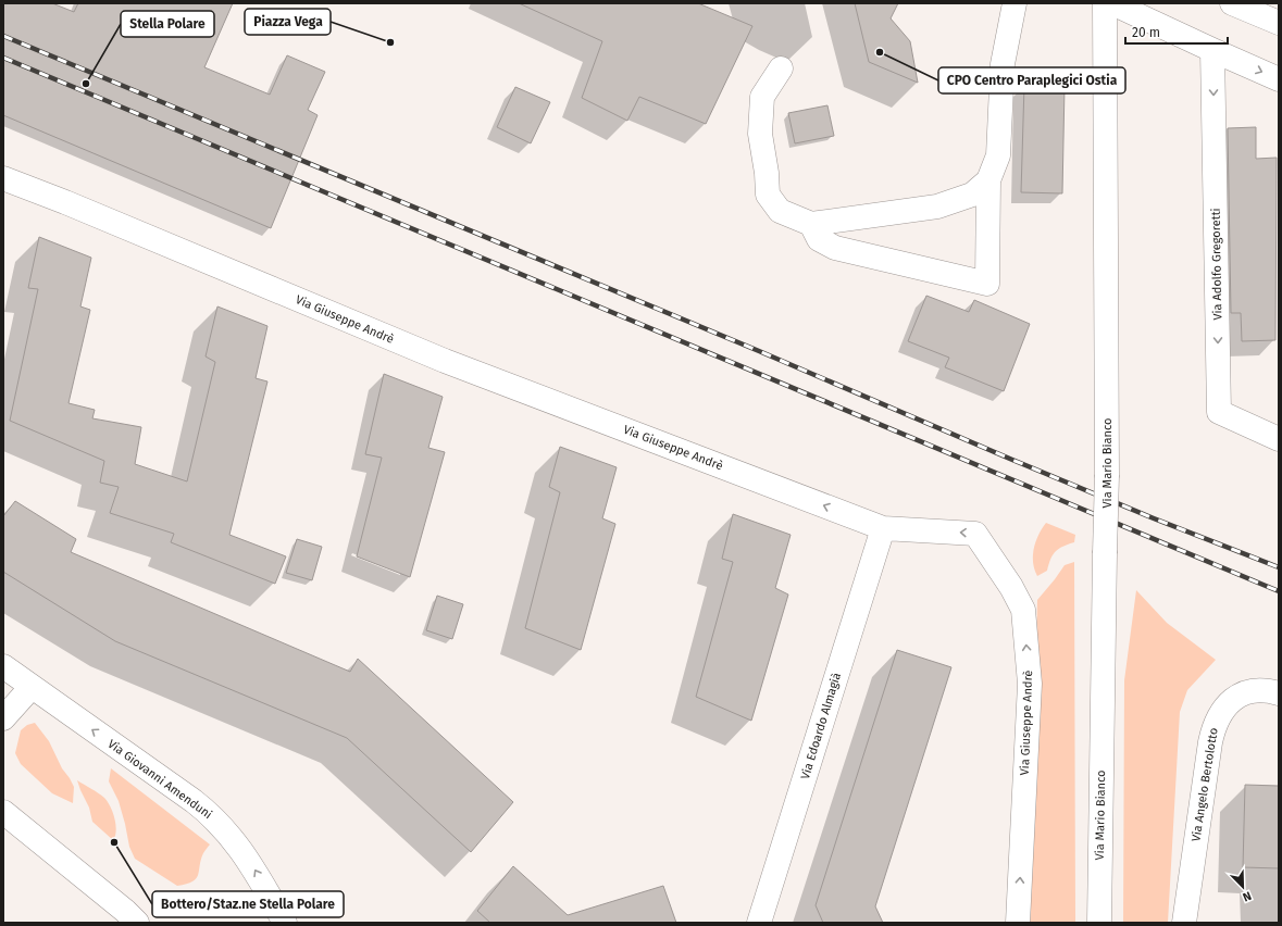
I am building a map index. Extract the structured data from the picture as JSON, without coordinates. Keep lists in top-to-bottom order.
{
  "streets": {
    "street": [
      "Via Adolfo Gregoretti",
      "Via Giuseppe Andrè",
      "Via Mario Bianco",
      "Via Edoardo Almagià",
      "Via Giovanni Amenduni",
      "Via Angelo Bertolotto"
    ]
  },
  "crossings": [
    ["Via Giuseppe Andrè", "Via Edoardo Almagià"]
  ],
  "one_way": ["Via Adolfo Gregoretti", "Via Giuseppe Andrè"],
  "places": [
    "Piazza Vega",
    "CPO Centro Paraplegici Ostia",
    "Stella Polare",
    "Bottero/Staz.ne Stella Polare"
  ],
  "scale_bar": "20 m",
  "north": "bottom right"
}
